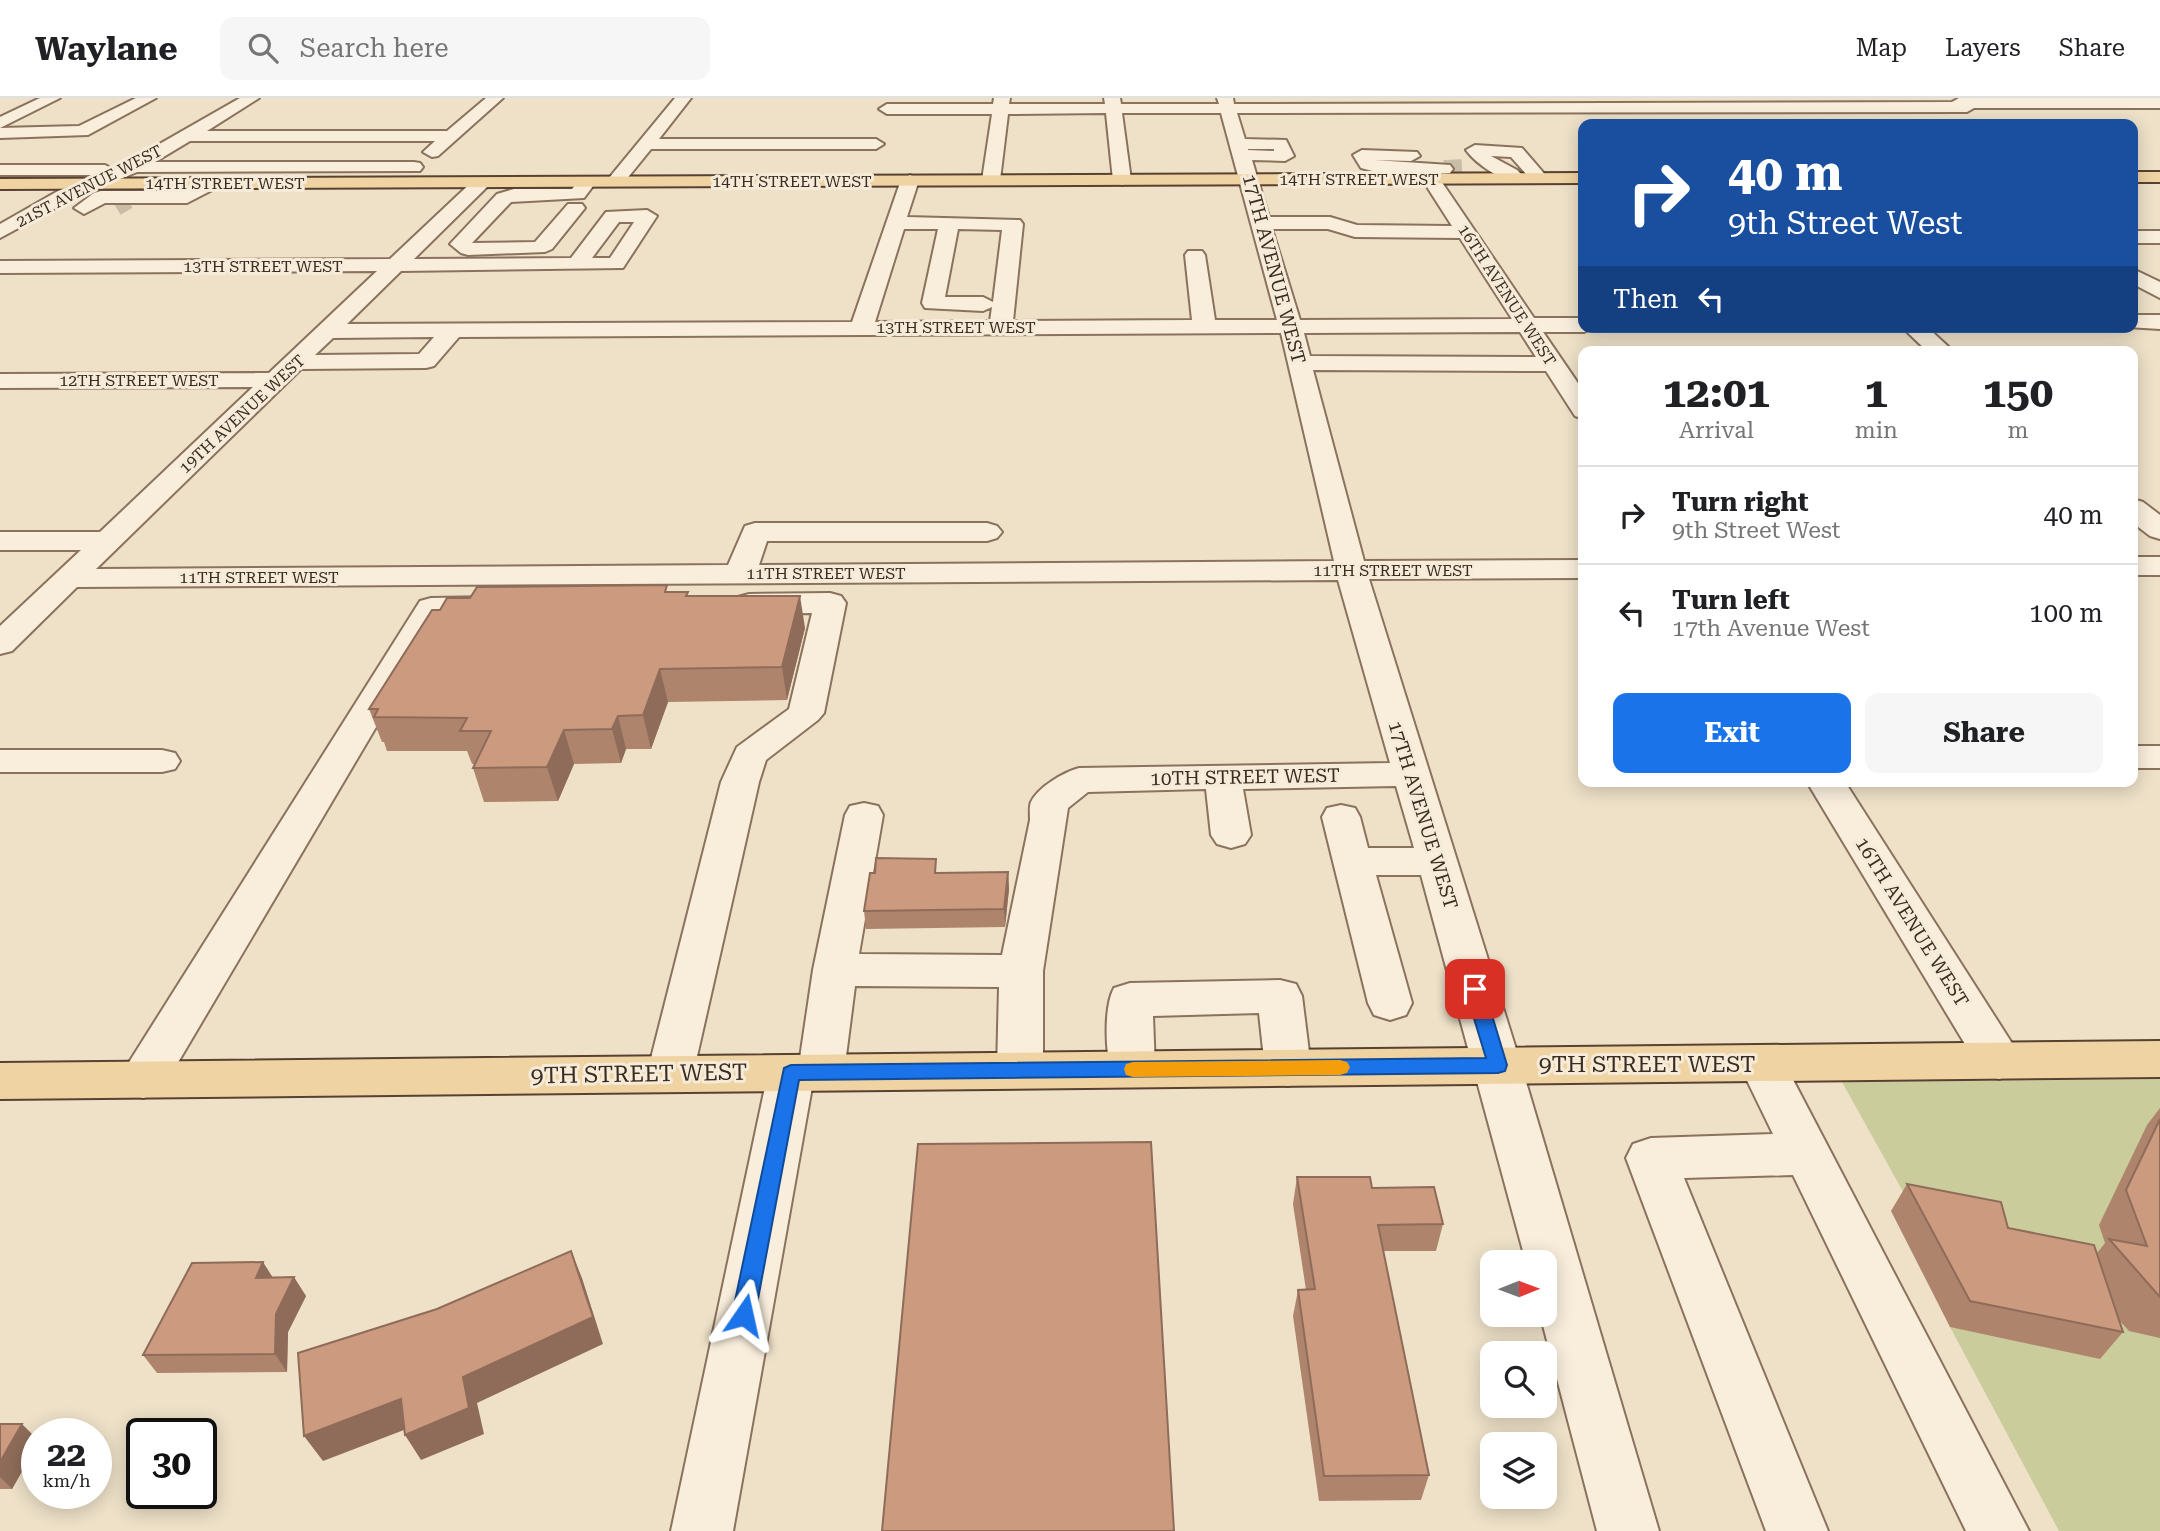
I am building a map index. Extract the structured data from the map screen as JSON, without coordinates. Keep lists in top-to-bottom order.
{
  "streets": {
    "main road": ["14TH STREET WEST", "9TH STREET WEST"],
    "street": [
      "21ST AVENUE WEST",
      "13TH STREET WEST",
      "17TH AVENUE WEST",
      "16TH AVENUE WEST",
      "12TH STREET WEST",
      "19TH AVENUE WEST",
      "11TH STREET WEST",
      "10TH STREET WEST"
    ]
  },
  "crossings": [
    ["14TH STREET WEST", "21ST AVENUE WEST"],
    ["14TH STREET WEST", "17TH AVENUE WEST"],
    ["14TH STREET WEST", "16TH AVENUE WEST"],
    ["14TH STREET WEST", "19TH AVENUE WEST"],
    ["13TH STREET WEST", "17TH AVENUE WEST"],
    ["13TH STREET WEST", "19TH AVENUE WEST"],
    ["17TH AVENUE WEST", "11TH STREET WEST"],
    ["17TH AVENUE WEST", "10TH STREET WEST"],
    ["17TH AVENUE WEST", "9TH STREET WEST"],
    ["16TH AVENUE WEST", "9TH STREET WEST"],
    ["12TH STREET WEST", "19TH AVENUE WEST"],
    ["19TH AVENUE WEST", "11TH STREET WEST"]
  ],
  "north": "right",
  "page": {
    "header": "Waylane",
    "search": "Search here",
    "nav": ["Map", "Layers", "Share"],
    "turn": ["40 m", "9th Street West"],
    "then": "Then",
    "eta": [
      "12:01",
      "Arrival",
      "1",
      "min",
      "150",
      "m"
    ],
    "list": [
      {
        "name": "Turn right",
        "note": "9th Street West",
        "value": "40 m"
      },
      {
        "name": "Turn left",
        "note": "17th Avenue West",
        "value": "100 m"
      }
    ],
    "buttons": ["Exit", "Share"],
    "speed": "22 km/h",
    "limit": "30"
  }
}
